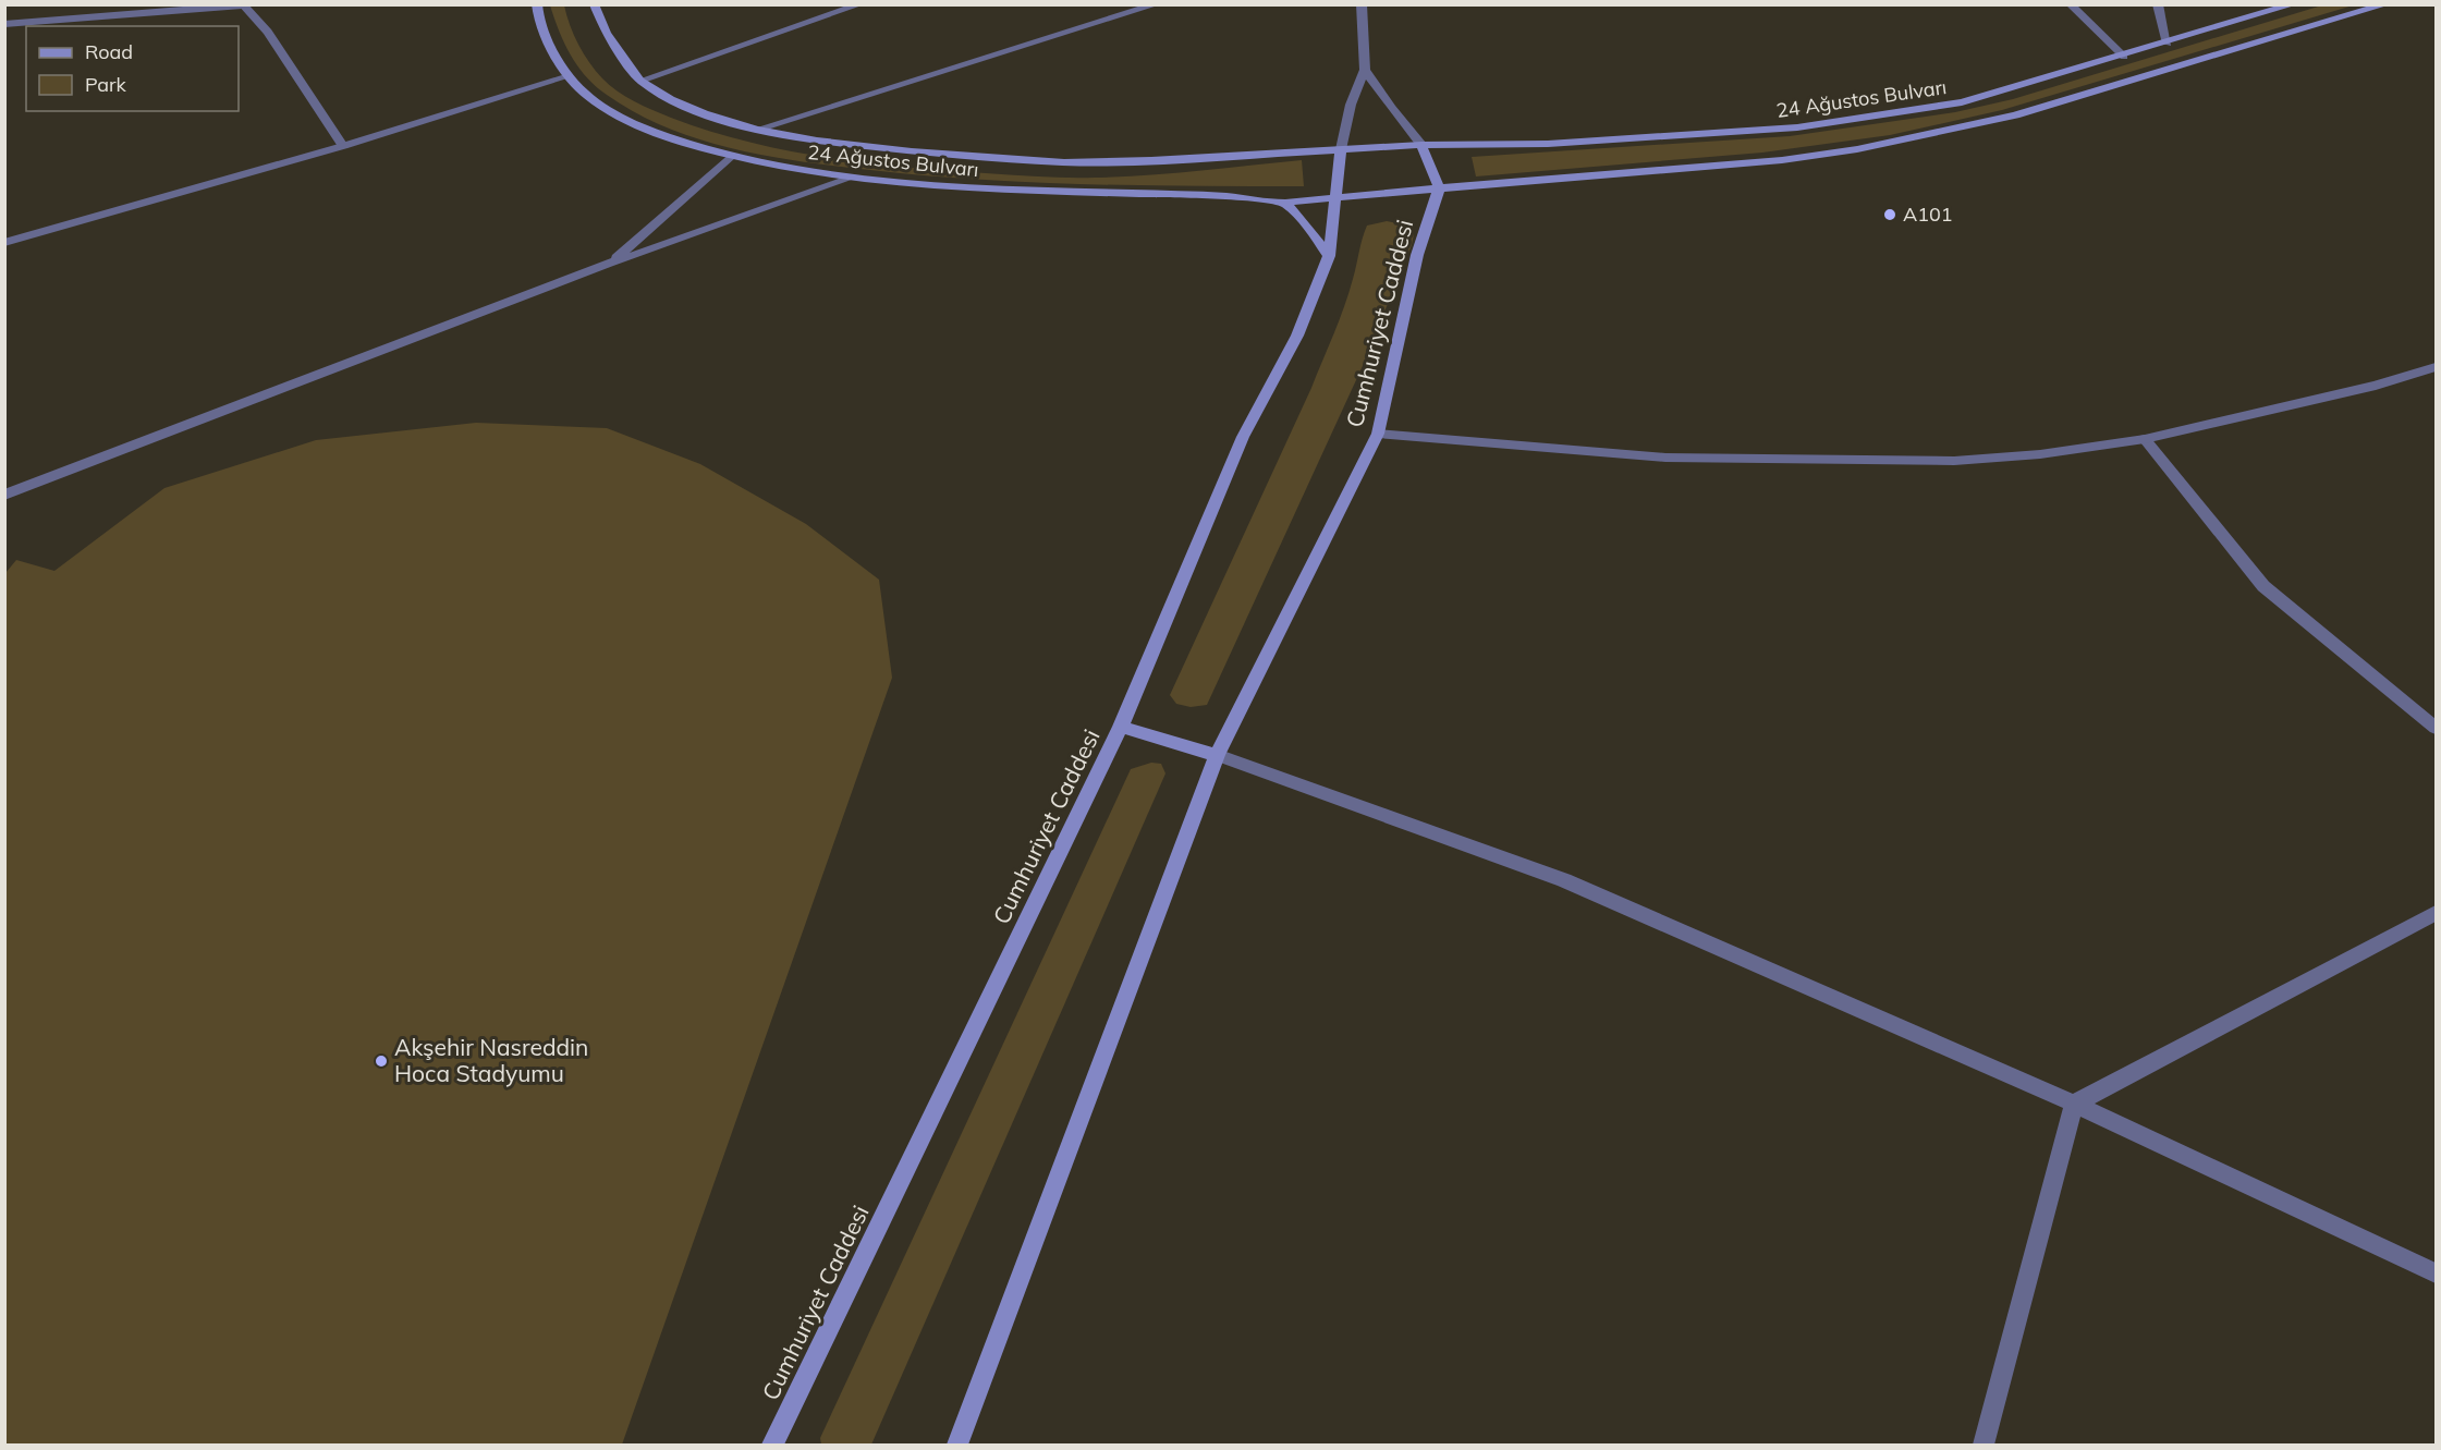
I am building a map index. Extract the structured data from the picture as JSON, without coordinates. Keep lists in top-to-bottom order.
{
  "streets": {
    "main road": ["24 Ağustos Bulvarı", "Cumhuriyet Caddesi"]
  },
  "crossings": [
    ["24 Ağustos Bulvarı", "Cumhuriyet Caddesi"]
  ],
  "places": ["A101", "Akşehir Nasreddin Hoca Stadyumu"],
  "legend": ["Road", "Park"]
}
